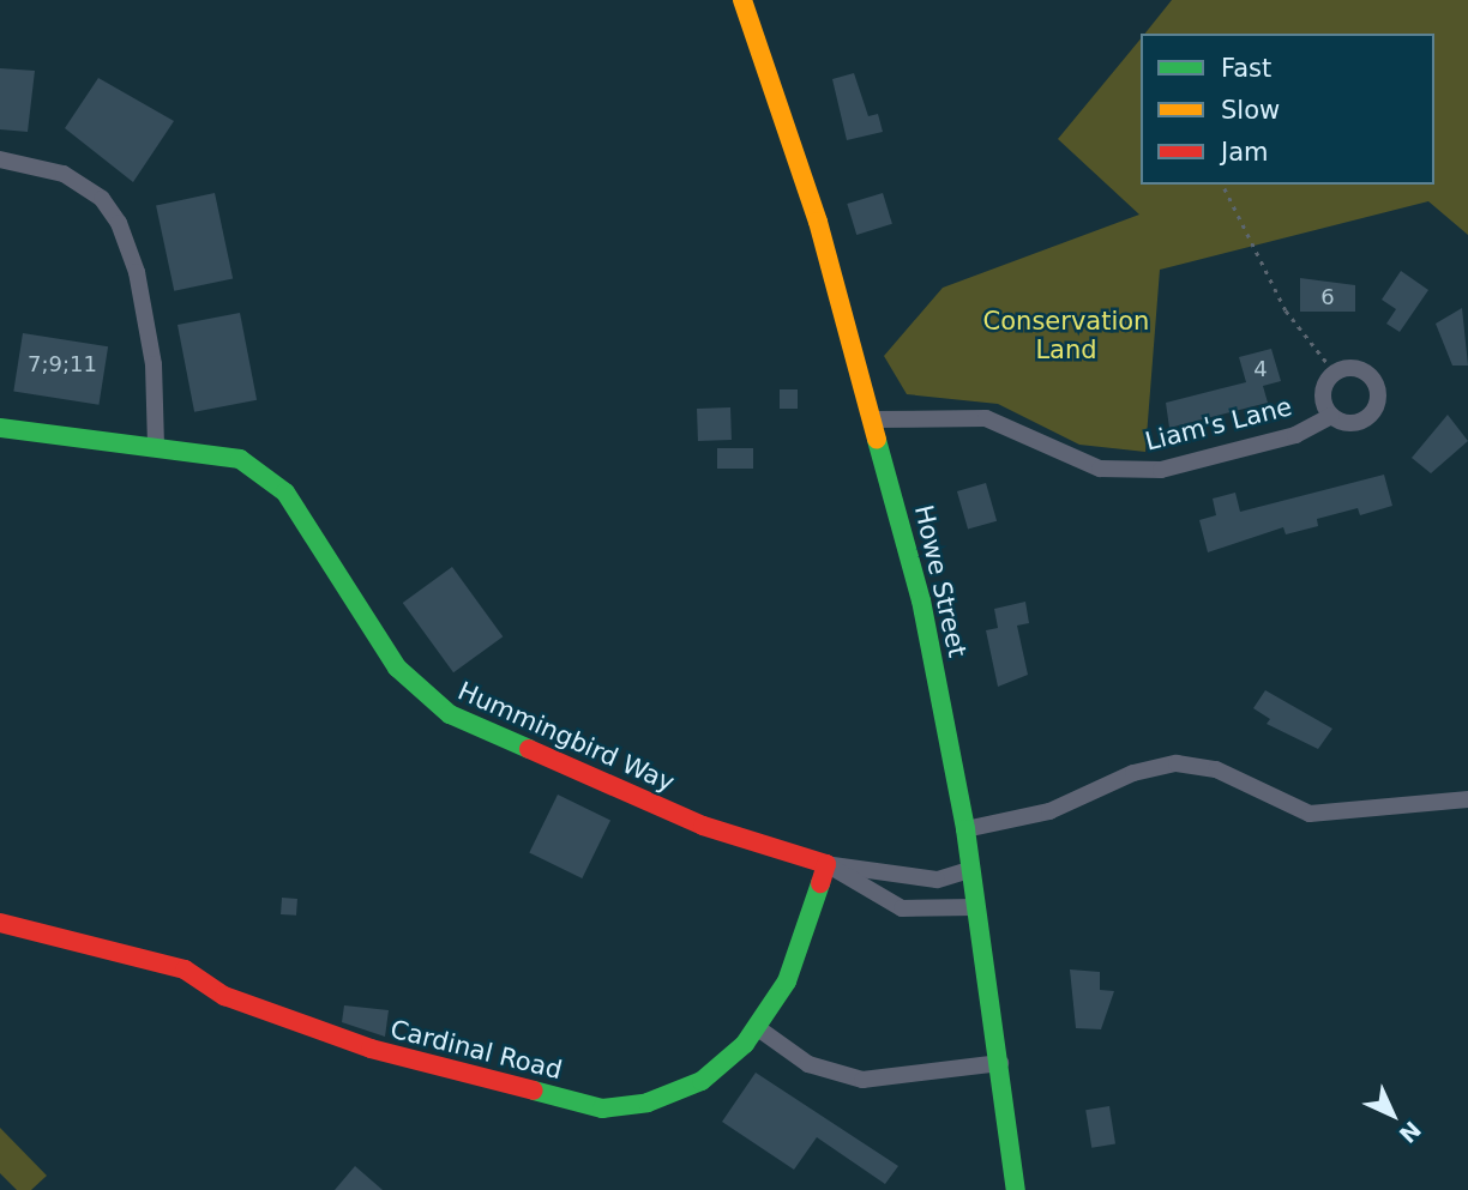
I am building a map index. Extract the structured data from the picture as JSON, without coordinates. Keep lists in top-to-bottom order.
{
  "streets": {
    "street": [
      "Liam's Lane",
      "Howe Street",
      "Hummingbird Way",
      "Cardinal Road"
    ]
  },
  "crossings": [
    ["Liam's Lane", "Howe Street"],
    ["Howe Street", "Hummingbird Way"],
    ["Hummingbird Way", "Cardinal Road"]
  ],
  "parks": ["Conservation Land"],
  "house_numbers": ["6", "7;9;11", "4"],
  "legend": ["Fast", "Slow", "Jam"],
  "north": "bottom right"
}
